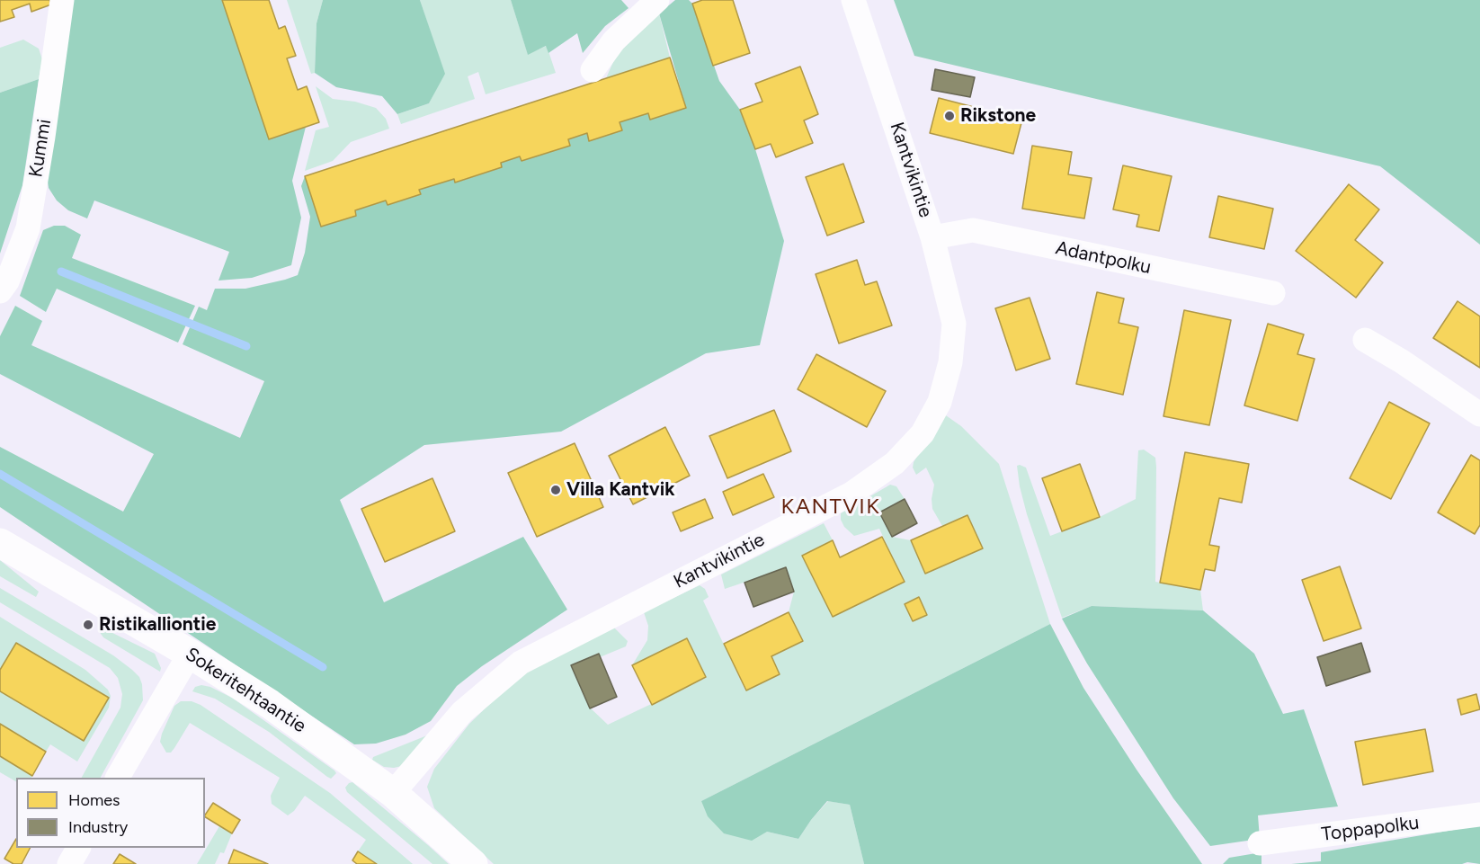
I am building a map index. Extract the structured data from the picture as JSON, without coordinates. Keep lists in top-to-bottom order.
{
  "streets": {
    "street": [
      "Kummi",
      "Kantvikintie",
      "Adantpolku",
      "Sokeritehtaantie",
      "Toppapolku"
    ]
  },
  "crossings": [
    ["Kantvikintie", "Adantpolku"],
    ["Kantvikintie", "Sokeritehtaantie"]
  ],
  "districts": ["KANTVIK"],
  "places": ["Rikstone", "Villa Kantvik", "Ristikalliontie"],
  "legend": ["Homes", "Industry"]
}
